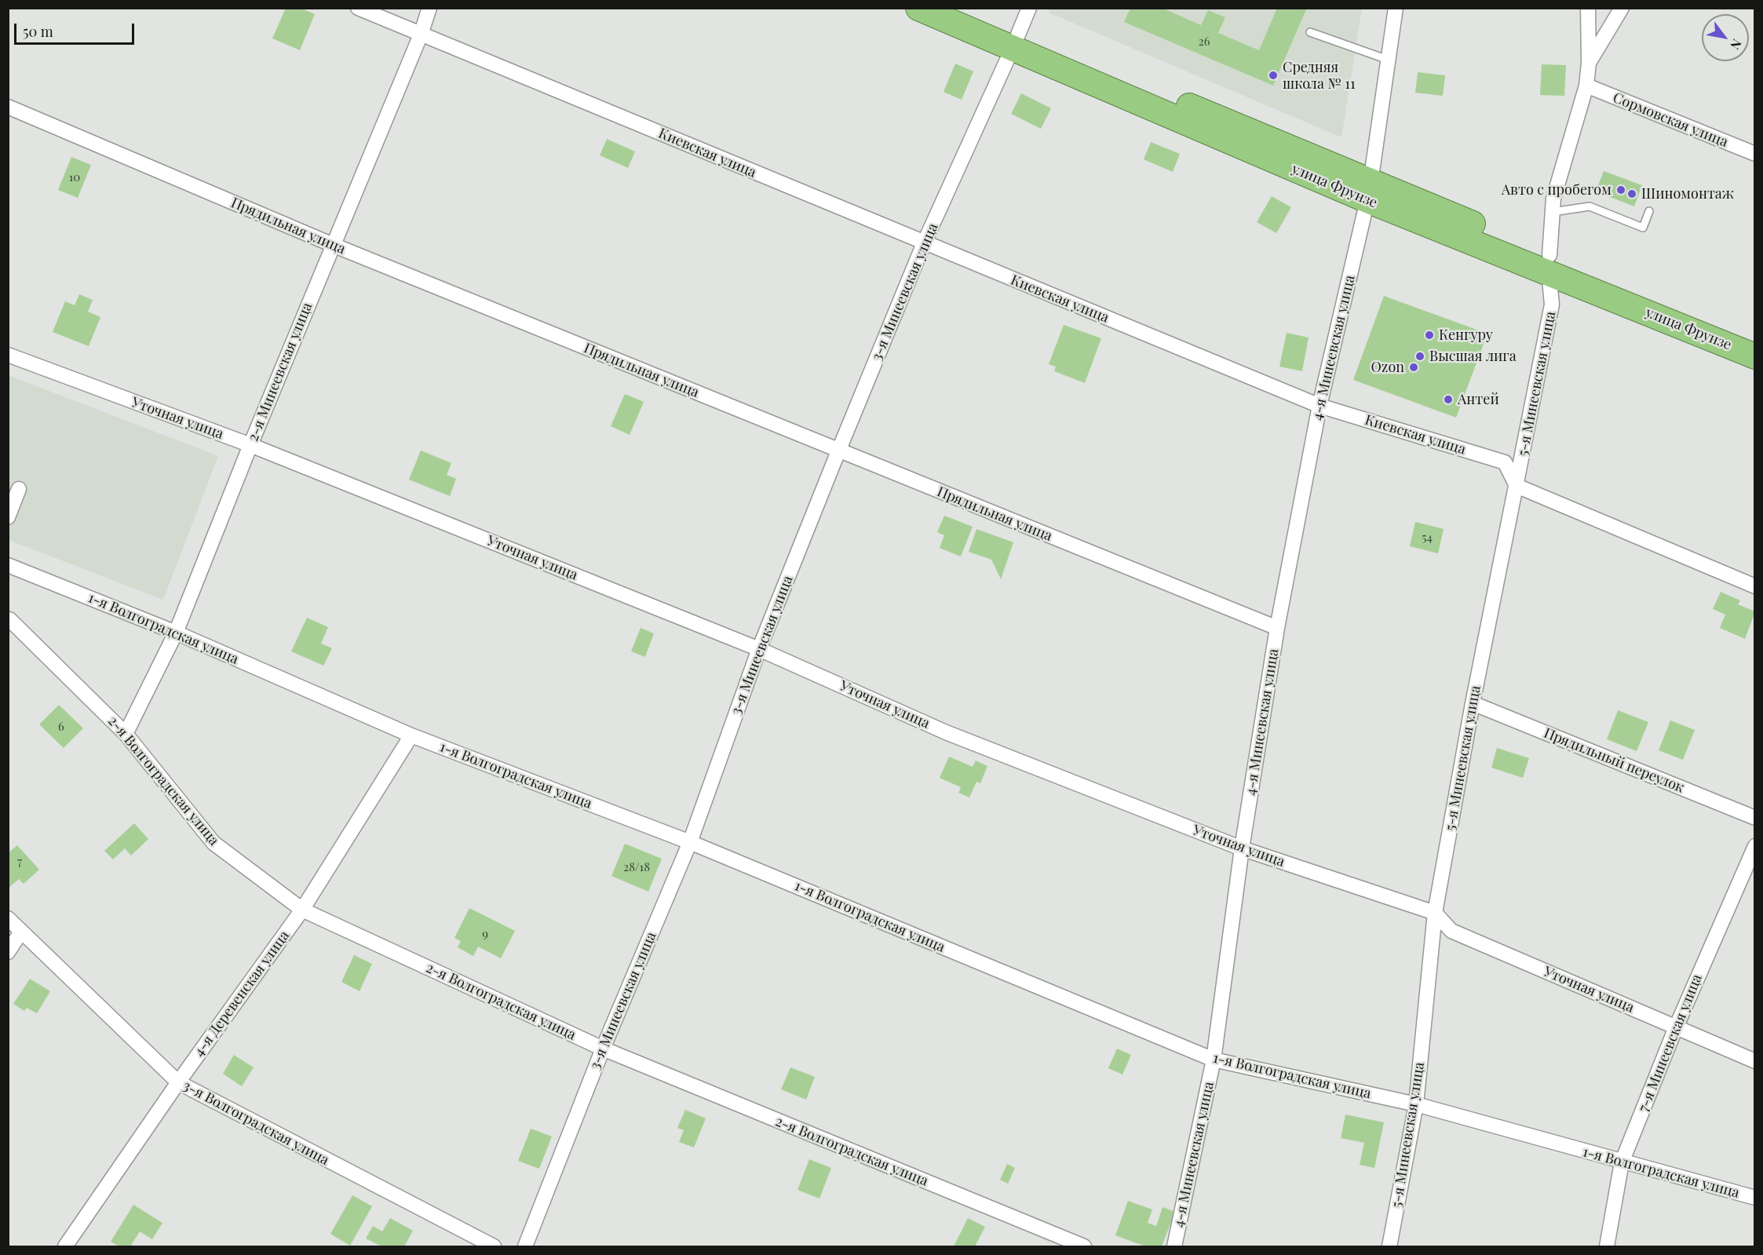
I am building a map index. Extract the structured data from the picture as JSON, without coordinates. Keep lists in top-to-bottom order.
{
  "streets": {
    "highway": ["улица Фрунзе"],
    "street": [
      "Сормовская улица",
      "Киевская улица",
      "Прядильная улица",
      "3-я Минеевская улица",
      "4-я Минеевская улица",
      "2-я Минеевская улица",
      "5-я Минеевская улица",
      "Уточная улица",
      "1-я Волгоградская улица",
      "Прядильный переулок",
      "2-я Волгоградская улица",
      "4-я Деревенская улица",
      "7-я Минеевская улица",
      "3-я Волгоградская улица"
    ]
  },
  "crossings": [
    ["Сормовская улица", "5-я Минеевская улица"],
    ["Киевская улица", "3-я Минеевская улица"],
    ["Киевская улица", "4-я Минеевская улица"],
    ["Киевская улица", "2-я Минеевская улица"],
    ["Киевская улица", "5-я Минеевская улица"],
    ["улица Фрунзе", "3-я Минеевская улица"],
    ["улица Фрунзе", "4-я Минеевская улица"],
    ["улица Фрунзе", "5-я Минеевская улица"],
    ["Прядильная улица", "3-я Минеевская улица"],
    ["Прядильная улица", "4-я Минеевская улица"],
    ["Прядильная улица", "2-я Минеевская улица"],
    ["3-я Минеевская улица", "Уточная улица"],
    ["3-я Минеевская улица", "1-я Волгоградская улица"],
    ["3-я Минеевская улица", "2-я Волгоградская улица"],
    ["4-я Минеевская улица", "Уточная улица"],
    ["4-я Минеевская улица", "1-я Волгоградская улица"],
    ["2-я Минеевская улица", "Уточная улица"],
    ["2-я Минеевская улица", "1-я Волгоградская улица"],
    ["2-я Минеевская улица", "2-я Волгоградская улица"],
    ["5-я Минеевская улица", "Уточная улица"],
    ["5-я Минеевская улица", "1-я Волгоградская улица"],
    ["5-я Минеевская улица", "Прядильный переулок"],
    ["Уточная улица", "7-я Минеевская улица"],
    ["1-я Волгоградская улица", "4-я Деревенская улица"],
    ["1-я Волгоградская улица", "7-я Минеевская улица"],
    ["2-я Волгоградская улица", "4-я Деревенская улица"],
    ["4-я Деревенская улица", "3-я Волгоградская улица"]
  ],
  "places": [
    "Средняя школа № 11",
    "Авто с пробегом",
    "Шиномонтаж",
    "Кенгуру",
    "Высшая лига",
    "Ozon",
    "Антей"
  ],
  "house_numbers": [
    "26",
    "10",
    "54",
    "6",
    "7",
    "28/18",
    "9"
  ],
  "scale_bar": "50 m",
  "north": "bottom right"
}
